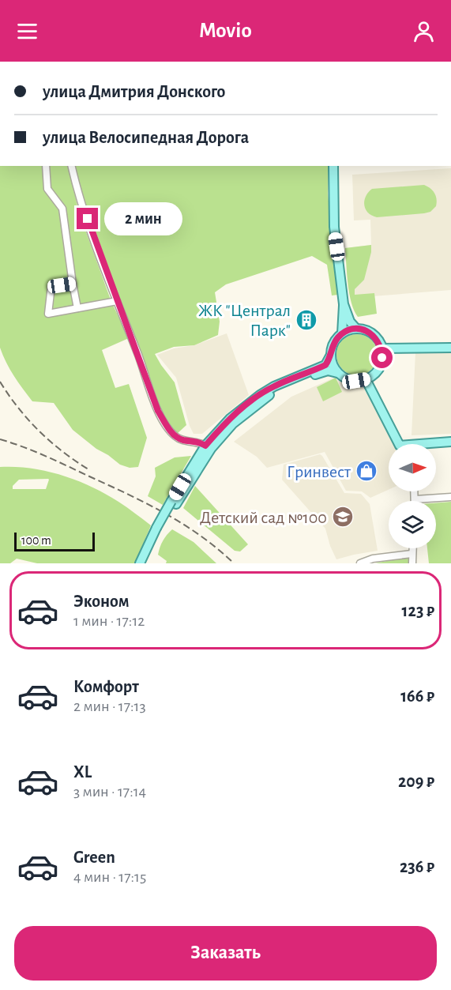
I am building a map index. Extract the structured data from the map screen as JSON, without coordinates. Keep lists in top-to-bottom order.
{
  "places": {
    "building": ["ЖК \"Централ Парк\""],
    "shop": ["Гринвест"],
    "school or university": ["Детский сад №100"]
  },
  "scale_bar": "100 m",
  "north": "right",
  "page": {
    "header": "Movio",
    "banner": ["улица Дмитрия Донского", "улица Велосипедная Дорога"],
    "bubble": "2 мин",
    "scale": "100 m",
    "list": [
      {
        "name": "Эконом",
        "note": "1 мин · 17:12",
        "value": "123 ₽"
      },
      {
        "name": "Комфорт",
        "note": "2 мин · 17:13",
        "value": "166 ₽"
      },
      {
        "name": "XL",
        "note": "3 мин · 17:14",
        "value": "209 ₽"
      },
      {
        "name": "Green",
        "note": "4 мин · 17:15",
        "value": "236 ₽"
      }
    ],
    "buttons": "Заказать"
  }
}
